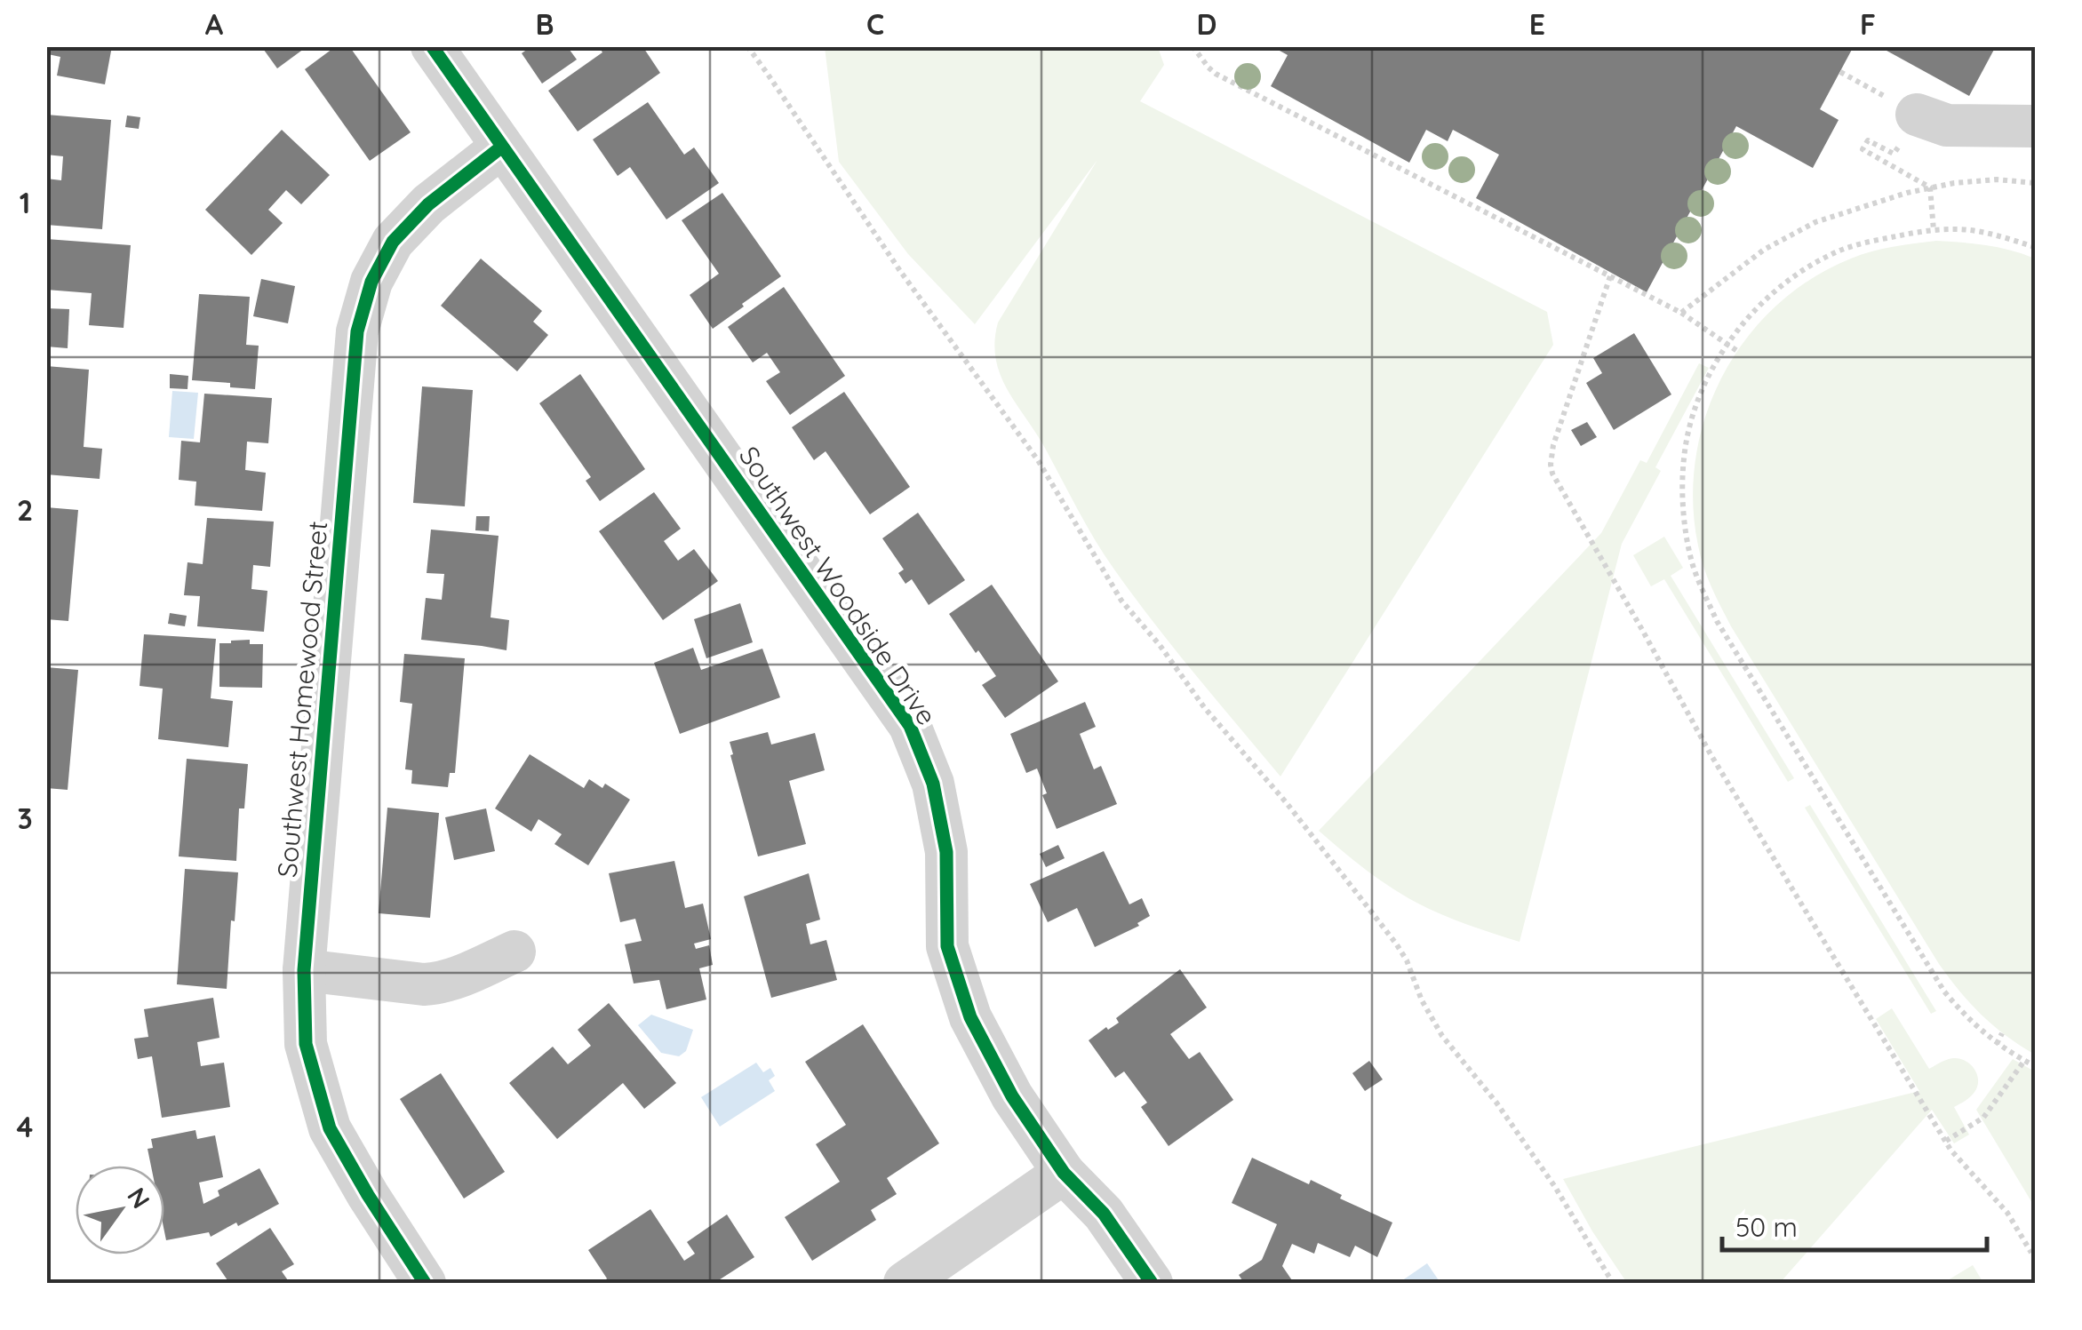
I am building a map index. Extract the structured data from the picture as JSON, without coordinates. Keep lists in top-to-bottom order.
{
  "streets": {
    "street": ["Southwest Woodside Drive", "Southwest Homewood Street"]
  },
  "crossings": [
    ["Southwest Woodside Drive", "Southwest Homewood Street"]
  ],
  "scale_bar": "50 m",
  "north": "top right",
  "grid": {
    "columns": [
      "A",
      "B",
      "C",
      "D",
      "E",
      "F"
    ],
    "rows": [
      "1",
      "2",
      "3",
      "4"
    ]
  }
}
